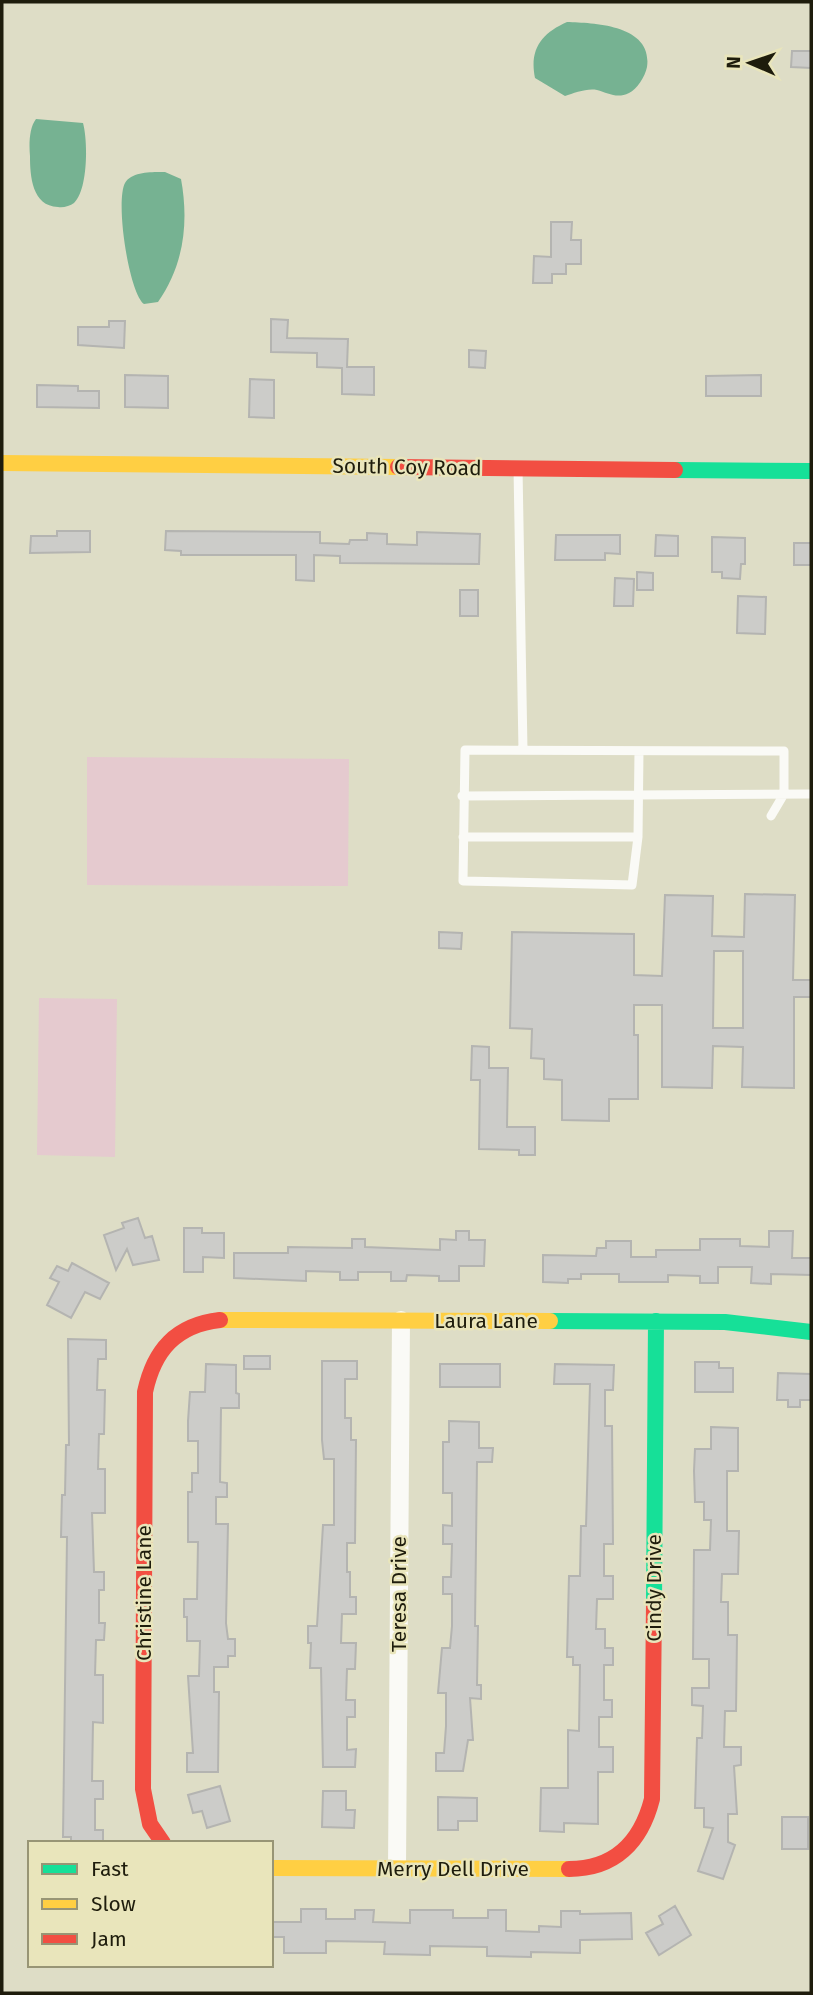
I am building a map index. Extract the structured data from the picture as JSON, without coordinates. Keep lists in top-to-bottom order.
{
  "streets": {
    "street": [
      "South Coy Road",
      "Laura Lane",
      "Cindy Drive",
      "Christine Lane",
      "Teresa Drive",
      "Merry Dell Drive"
    ]
  },
  "crossings": [
    ["Laura Lane", "Cindy Drive"],
    ["Laura Lane", "Christine Lane"],
    ["Laura Lane", "Teresa Drive"],
    ["Cindy Drive", "Merry Dell Drive"],
    ["Teresa Drive", "Merry Dell Drive"]
  ],
  "legend": ["Fast", "Slow", "Jam"],
  "north": "left"
}
